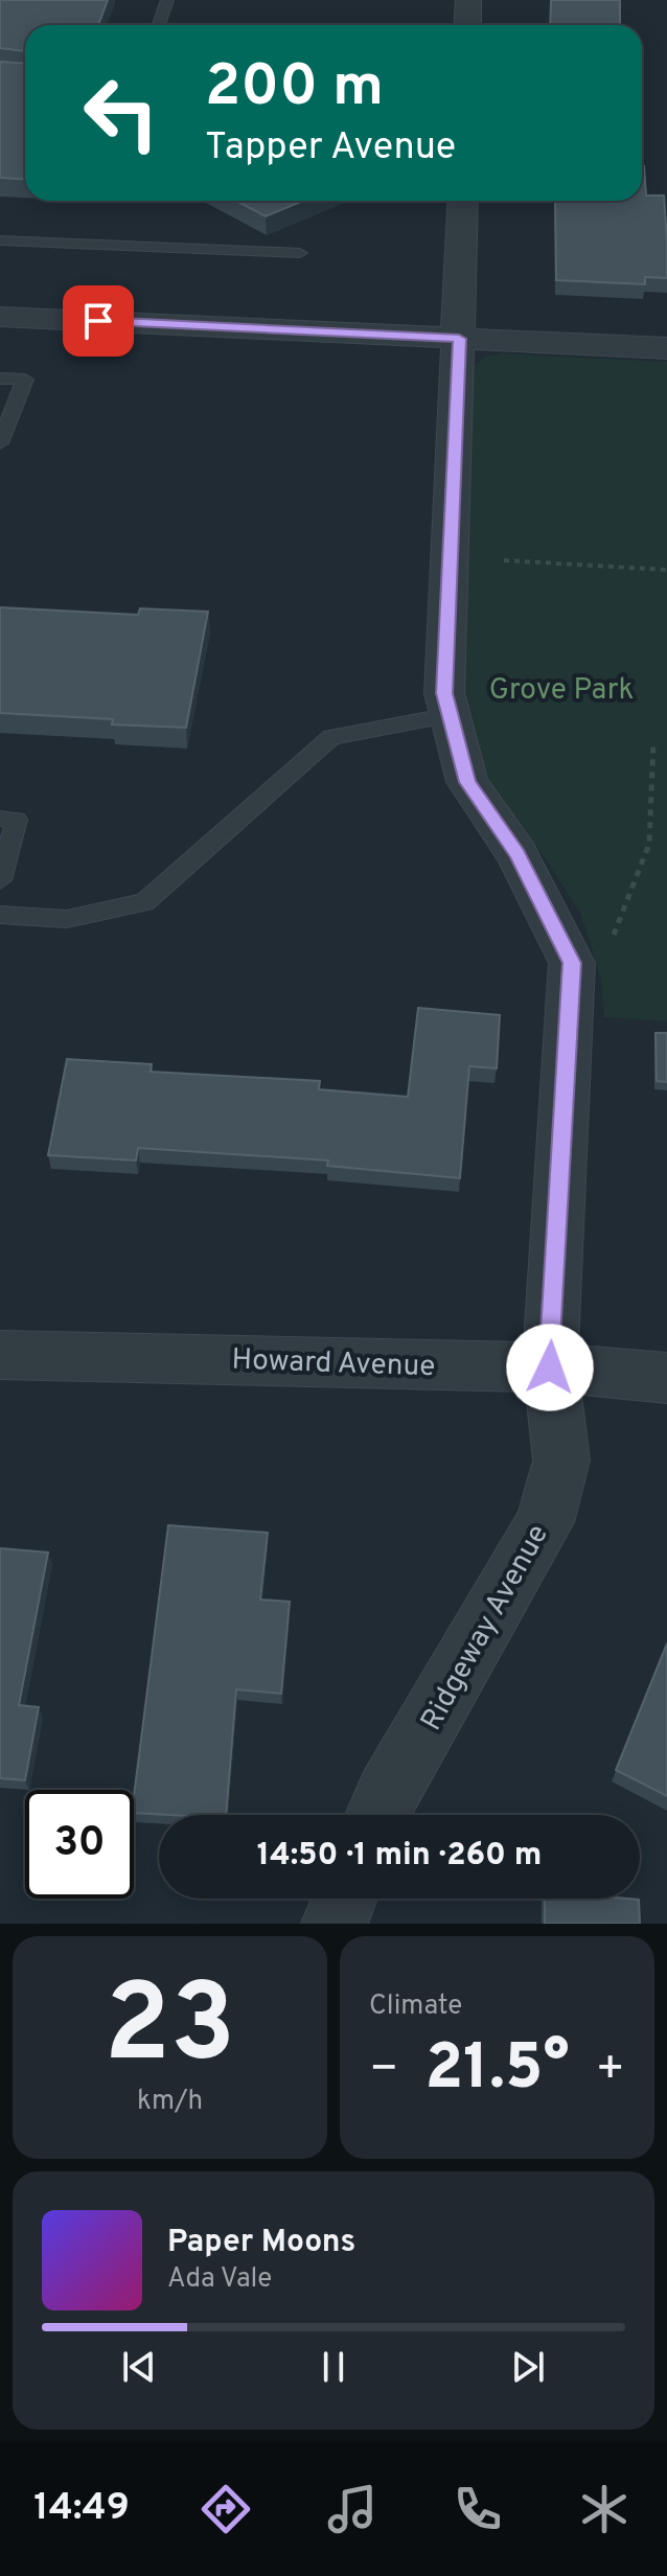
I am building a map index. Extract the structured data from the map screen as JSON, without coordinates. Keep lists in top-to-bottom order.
{
  "streets": {
    "street": ["Howard Avenue", "Ridgeway Avenue"]
  },
  "crossings": [
    ["Howard Avenue", "Ridgeway Avenue"]
  ],
  "parks": ["Grove Park"],
  "page": {
    "turn": ["200 m", "Tapper Avenue"],
    "limit": "30",
    "trip": "14:50 · 1 min · 260 m",
    "tile": [
      ["23", "km/h"],
      "Climate"
    ],
    "heat": ["−", "21.5°", "+"],
    "song": ["Paper Moons", "Ada Vale"],
    "tabs": "14:49"
  }
}
